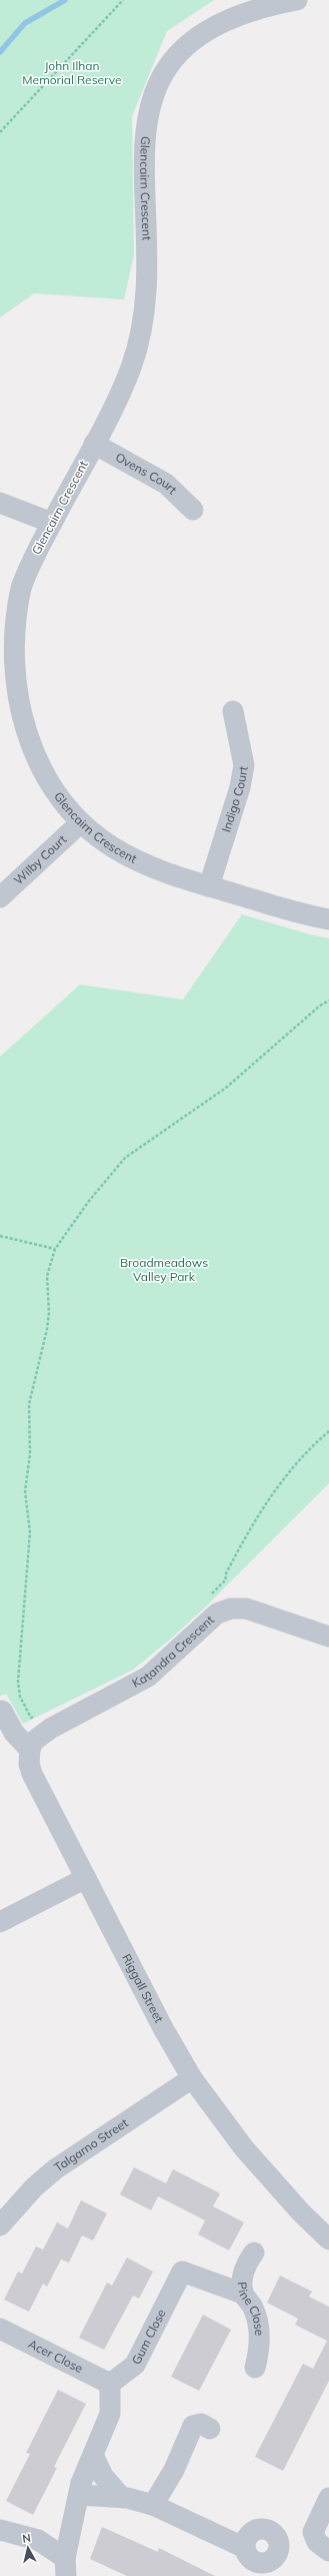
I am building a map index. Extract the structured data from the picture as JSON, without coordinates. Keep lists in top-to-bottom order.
{
  "streets": {
    "street": [
      "Glencairn Crescent",
      "Ovens Court",
      "Indigo Court",
      "Wilby Court",
      "Katandra Crescent",
      "Riggall Street",
      "Talgarno Street",
      "Pine Close",
      "Gum Close",
      "Acer Close"
    ]
  },
  "crossings": [
    ["Glencairn Crescent", "Ovens Court"],
    ["Glencairn Crescent", "Indigo Court"],
    ["Glencairn Crescent", "Wilby Court"],
    ["Katandra Crescent", "Riggall Street"],
    ["Riggall Street", "Talgarno Street"],
    ["Pine Close", "Gum Close"],
    ["Gum Close", "Acer Close"]
  ],
  "parks": ["John Ilhan Memorial Reserve", "Broadmeadows Valley Park"],
  "north": "top"
}
